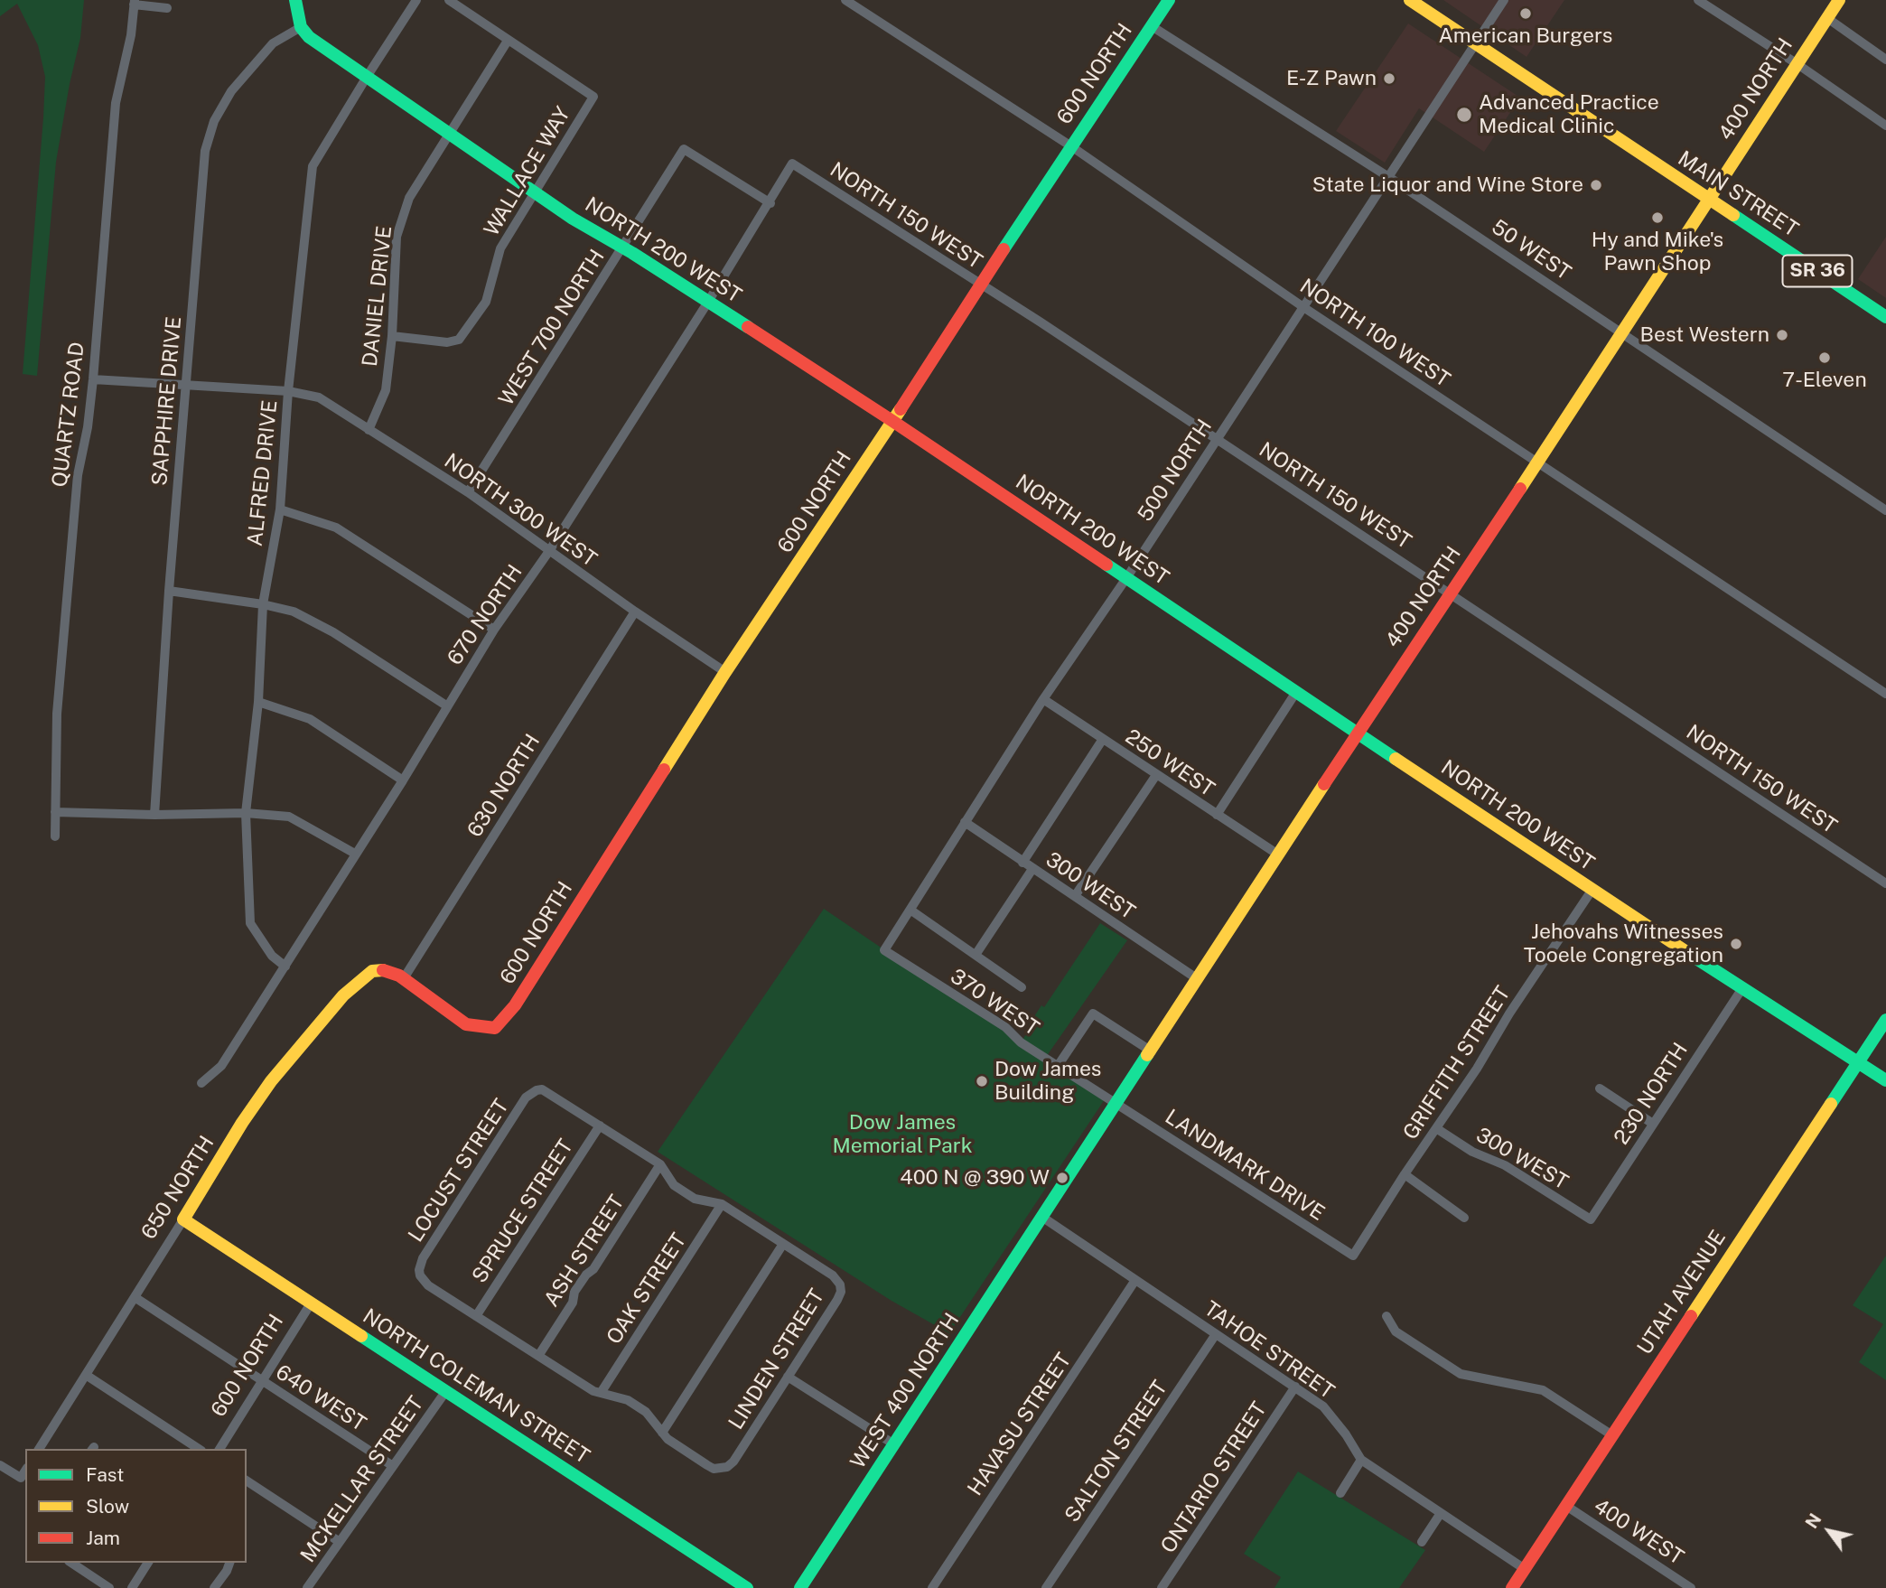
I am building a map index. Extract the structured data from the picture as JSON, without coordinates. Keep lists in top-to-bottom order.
{
  "streets": {
    "main road": [
      "600 NORTH",
      "400 NORTH",
      "MAIN STREET",
      "NORTH 200 WEST",
      "SR 36",
      "650 NORTH",
      "UTAH AVENUE",
      "NORTH COLEMAN STREET",
      "WEST 400 NORTH"
    ],
    "street": [
      "WALLACE WAY",
      "NORTH 150 WEST",
      "50 WEST",
      "DANIEL DRIVE",
      "WEST 700 NORTH",
      "NORTH 100 WEST",
      "SAPPHIRE DRIVE",
      "QUARTZ ROAD",
      "500 NORTH",
      "ALFRED DRIVE",
      "NORTH 300 WEST",
      "670 NORTH",
      "250 WEST",
      "630 NORTH",
      "300 WEST",
      "370 WEST",
      "GRIFFITH STREET",
      "230 NORTH",
      "LANDMARK DRIVE",
      "LOCUST STREET",
      "SPRUCE STREET",
      "ASH STREET",
      "OAK STREET",
      "TAHOE STREET",
      "LINDEN STREET",
      "640 WEST",
      "HAVASU STREET",
      "SALTON STREET",
      "ONTARIO STREET",
      "MCKELLAR STREET",
      "400 WEST"
    ]
  },
  "crossings": [
    ["600 NORTH", "NORTH 150 WEST"],
    ["600 NORTH", "NORTH 200 WEST"],
    ["600 NORTH", "50 WEST"],
    ["600 NORTH", "NORTH 100 WEST"],
    ["600 NORTH", "NORTH 300 WEST"],
    ["600 NORTH", "630 NORTH"],
    ["600 NORTH", "650 NORTH"],
    ["600 NORTH", "NORTH COLEMAN STREET"],
    ["600 NORTH", "640 WEST"],
    ["400 NORTH", "MAIN STREET"],
    ["400 NORTH", "NORTH 150 WEST"],
    ["400 NORTH", "NORTH 200 WEST"],
    ["400 NORTH", "50 WEST"],
    ["400 NORTH", "NORTH 100 WEST"],
    ["400 NORTH", "250 WEST"],
    ["400 NORTH", "300 WEST"],
    ["400 NORTH", "370 WEST"],
    ["400 NORTH", "LANDMARK DRIVE"],
    ["400 NORTH", "TAHOE STREET"],
    ["400 NORTH", "WEST 400 NORTH"],
    ["WALLACE WAY", "NORTH 200 WEST"],
    ["WALLACE WAY", "DANIEL DRIVE"],
    ["MAIN STREET", "500 NORTH"],
    ["NORTH 150 WEST", "500 NORTH"],
    ["NORTH 150 WEST", "670 NORTH"],
    ["NORTH 200 WEST", "DANIEL DRIVE"],
    ["NORTH 200 WEST", "WEST 700 NORTH"],
    ["NORTH 200 WEST", "SAPPHIRE DRIVE"],
    ["NORTH 200 WEST", "500 NORTH"],
    ["NORTH 200 WEST", "ALFRED DRIVE"],
    ["NORTH 200 WEST", "670 NORTH"],
    ["NORTH 200 WEST", "GRIFFITH STREET"],
    ["NORTH 200 WEST", "230 NORTH"],
    ["NORTH 200 WEST", "UTAH AVENUE"],
    ["50 WEST", "500 NORTH"],
    ["DANIEL DRIVE", "NORTH 300 WEST"],
    ["WEST 700 NORTH", "NORTH 300 WEST"],
    ["WEST 700 NORTH", "670 NORTH"],
    ["NORTH 100 WEST", "500 NORTH"],
    ["SAPPHIRE DRIVE", "NORTH 300 WEST"],
    ["QUARTZ ROAD", "NORTH 300 WEST"],
    ["500 NORTH", "250 WEST"],
    ["500 NORTH", "300 WEST"],
    ["500 NORTH", "370 WEST"],
    ["ALFRED DRIVE", "NORTH 300 WEST"],
    ["ALFRED DRIVE", "670 NORTH"],
    ["NORTH 300 WEST", "670 NORTH"],
    ["NORTH 300 WEST", "630 NORTH"],
    ["630 NORTH", "650 NORTH"],
    ["300 WEST", "GRIFFITH STREET"],
    ["300 WEST", "230 NORTH"],
    ["370 WEST", "LANDMARK DRIVE"],
    ["GRIFFITH STREET", "LANDMARK DRIVE"],
    ["LOCUST STREET", "SPRUCE STREET"],
    ["LOCUST STREET", "LINDEN STREET"],
    ["650 NORTH", "NORTH COLEMAN STREET"],
    ["650 NORTH", "640 WEST"],
    ["SPRUCE STREET", "LINDEN STREET"],
    ["ASH STREET", "LINDEN STREET"],
    ["OAK STREET", "LINDEN STREET"],
    ["UTAH AVENUE", "TAHOE STREET"],
    ["UTAH AVENUE", "400 WEST"],
    ["TAHOE STREET", "WEST 400 NORTH"],
    ["TAHOE STREET", "HAVASU STREET"],
    ["TAHOE STREET", "SALTON STREET"],
    ["TAHOE STREET", "ONTARIO STREET"],
    ["NORTH COLEMAN STREET", "MCKELLAR STREET"],
    ["640 WEST", "MCKELLAR STREET"]
  ],
  "parks": ["Dow James Memorial Park"],
  "places": [
    "American Burgers",
    "E-Z Pawn",
    "Advanced Practice Medical Clinic",
    "State Liquor and Wine Store",
    "Hy and Mike's Pawn Shop",
    "Best Western",
    "7-Eleven",
    "Jehovahs Witnesses Tooele Congregation",
    "Dow James Building",
    "400 N @ 390 W"
  ],
  "legend": ["Fast", "Slow", "Jam"],
  "north": "top left"
}
